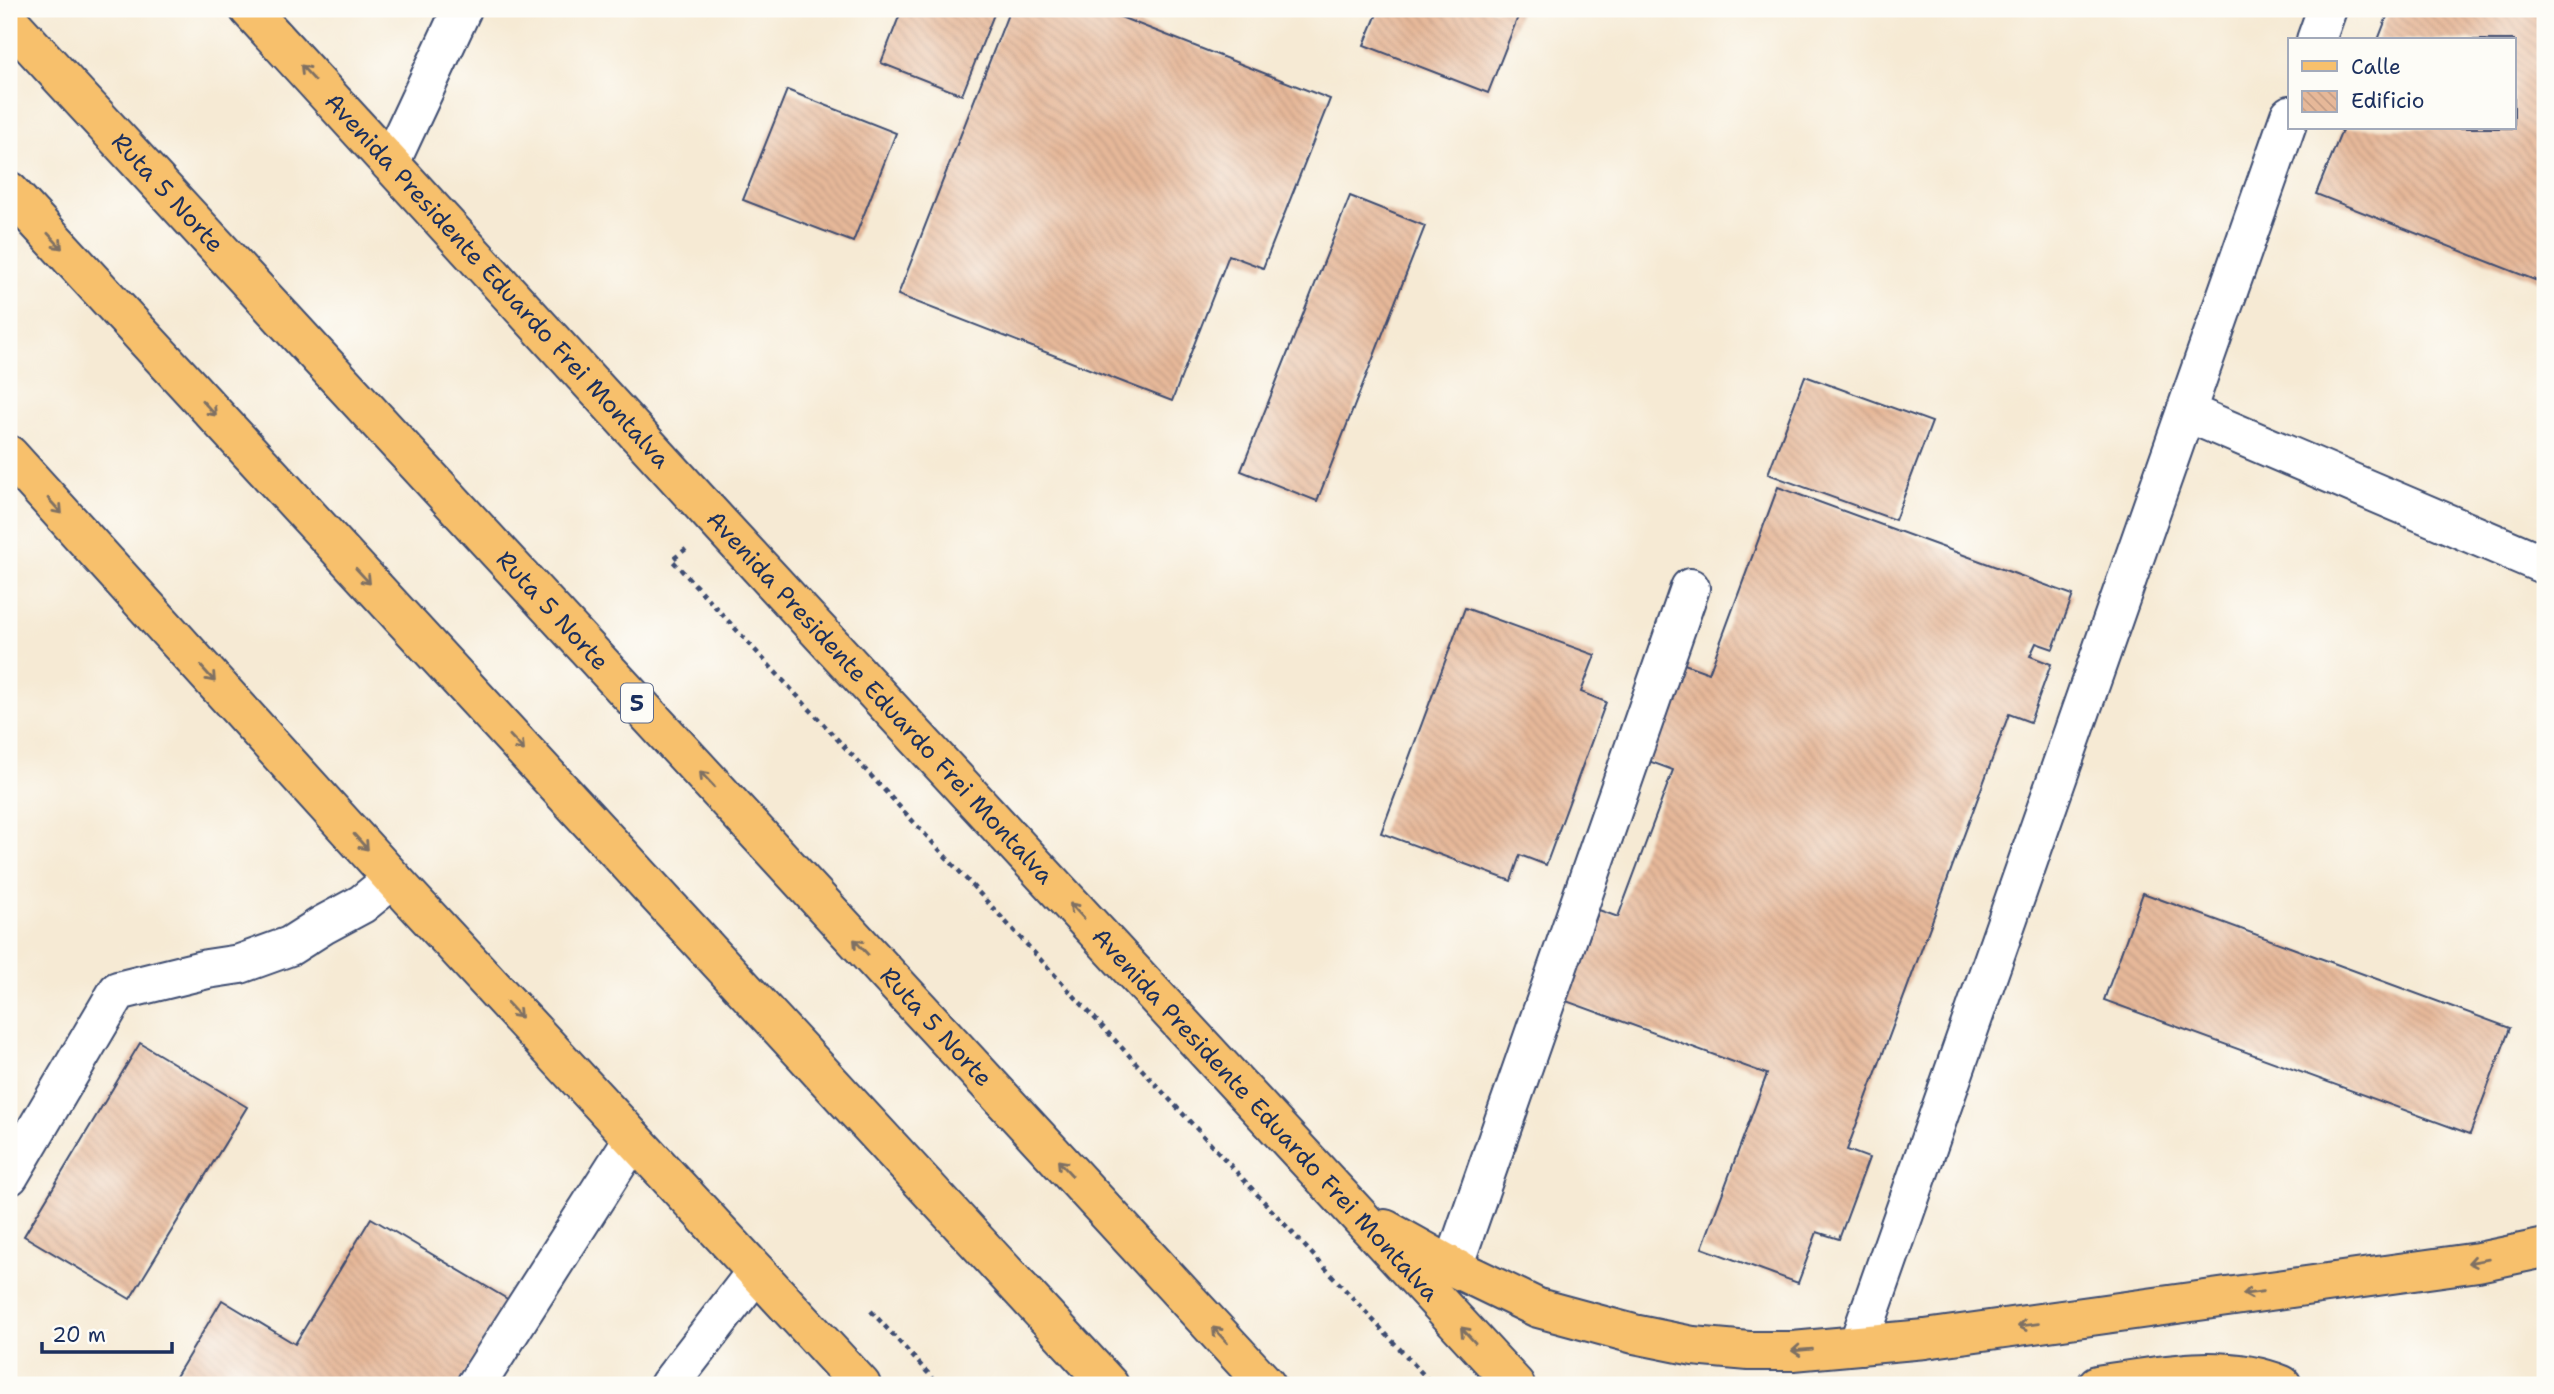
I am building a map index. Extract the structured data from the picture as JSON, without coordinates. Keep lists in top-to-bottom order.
{
  "streets": {
    "main road": ["Ruta 5 Norte", "Avenida Presidente Eduardo Frei Montalva", "5"]
  },
  "legend": ["Calle", "Edificio"],
  "scale_bar": "20 m"
}
